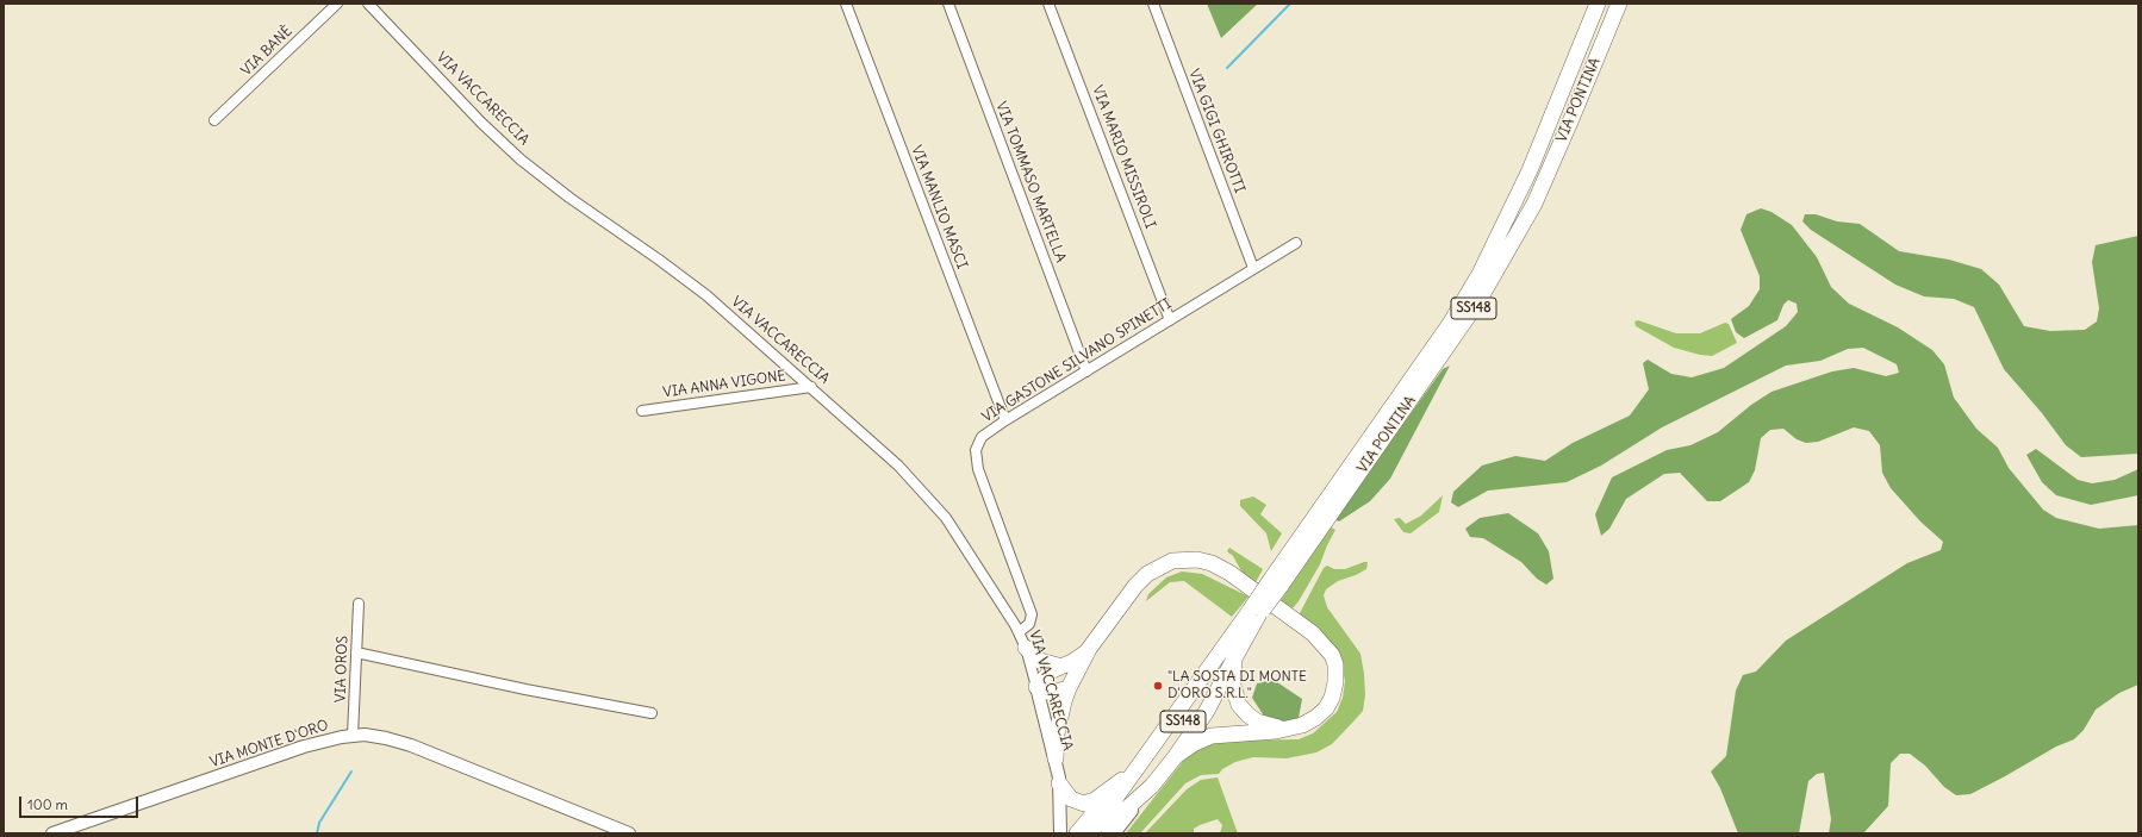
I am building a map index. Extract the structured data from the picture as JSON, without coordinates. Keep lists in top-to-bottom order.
{
  "streets": {
    "highway": ["VIA PONTINA", "SS148"],
    "street": [
      "VIA BANÈ",
      "VIA VACCARECCIA",
      "VIA GIGI GHIROTTI",
      "VIA MARIO MISSIROLI",
      "VIA TOMMASO MARTELLA",
      "VIA MANLIO MASCI",
      "VIA GASTONE SILVANO SPINETTI",
      "VIA ANNA VIGONE",
      "VIA OROS",
      "VIA MONTE D'ORO"
    ]
  },
  "crossings": [
    ["VIA VACCARECCIA", "VIA GASTONE SILVANO SPINETTI"],
    ["VIA VACCARECCIA", "VIA ANNA VIGONE"],
    ["VIA GIGI GHIROTTI", "VIA GASTONE SILVANO SPINETTI"],
    ["VIA MARIO MISSIROLI", "VIA GASTONE SILVANO SPINETTI"],
    ["VIA TOMMASO MARTELLA", "VIA GASTONE SILVANO SPINETTI"],
    ["VIA MANLIO MASCI", "VIA GASTONE SILVANO SPINETTI"],
    ["VIA OROS", "VIA MONTE D'ORO"]
  ],
  "places": ["\"LA SOSTA DI MONTE D'ORO S.R.L.\""],
  "scale_bar": "100 m"
}
